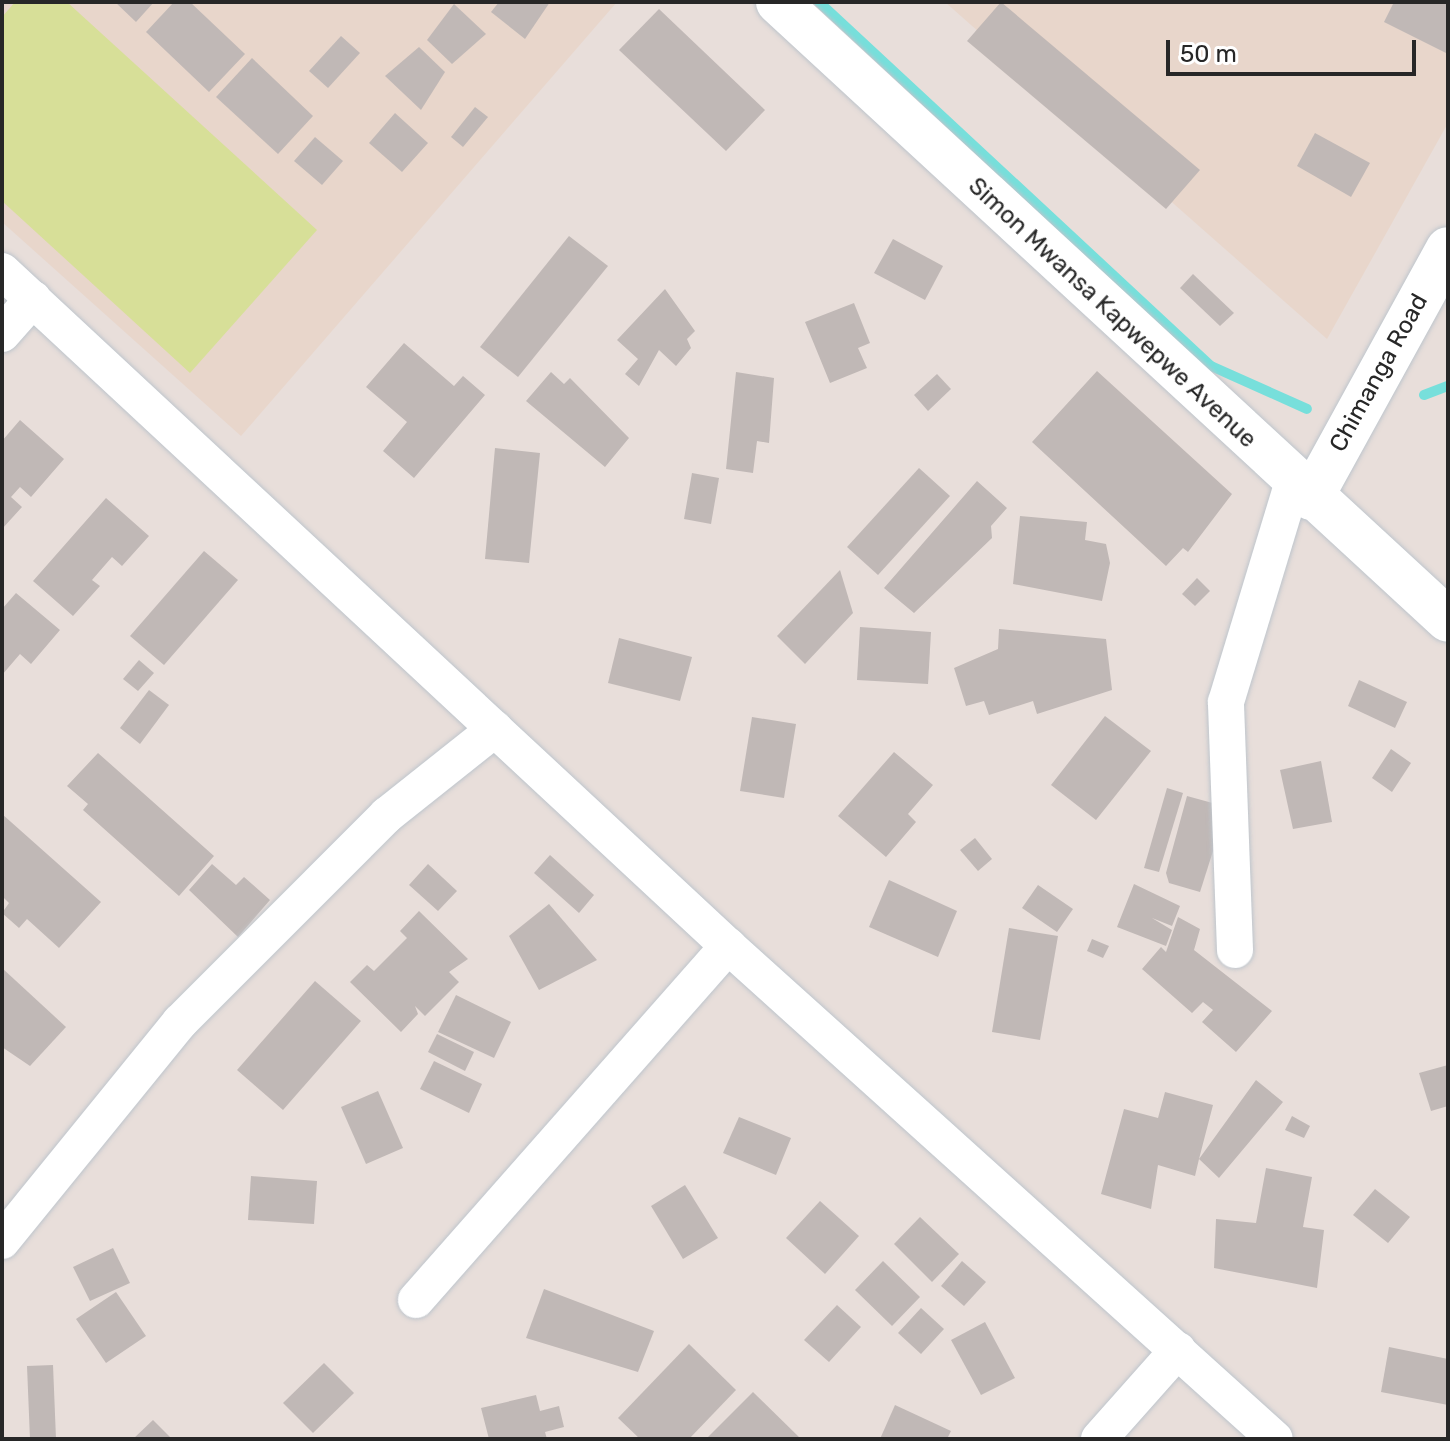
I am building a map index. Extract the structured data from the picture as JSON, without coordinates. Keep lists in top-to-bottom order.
{
  "streets": {
    "main road": ["Simon Mwansa Kapwepwe Avenue", "Chimanga Road"]
  },
  "crossings": [
    ["Simon Mwansa Kapwepwe Avenue", "Chimanga Road"]
  ],
  "scale_bar": "50 m"
}
